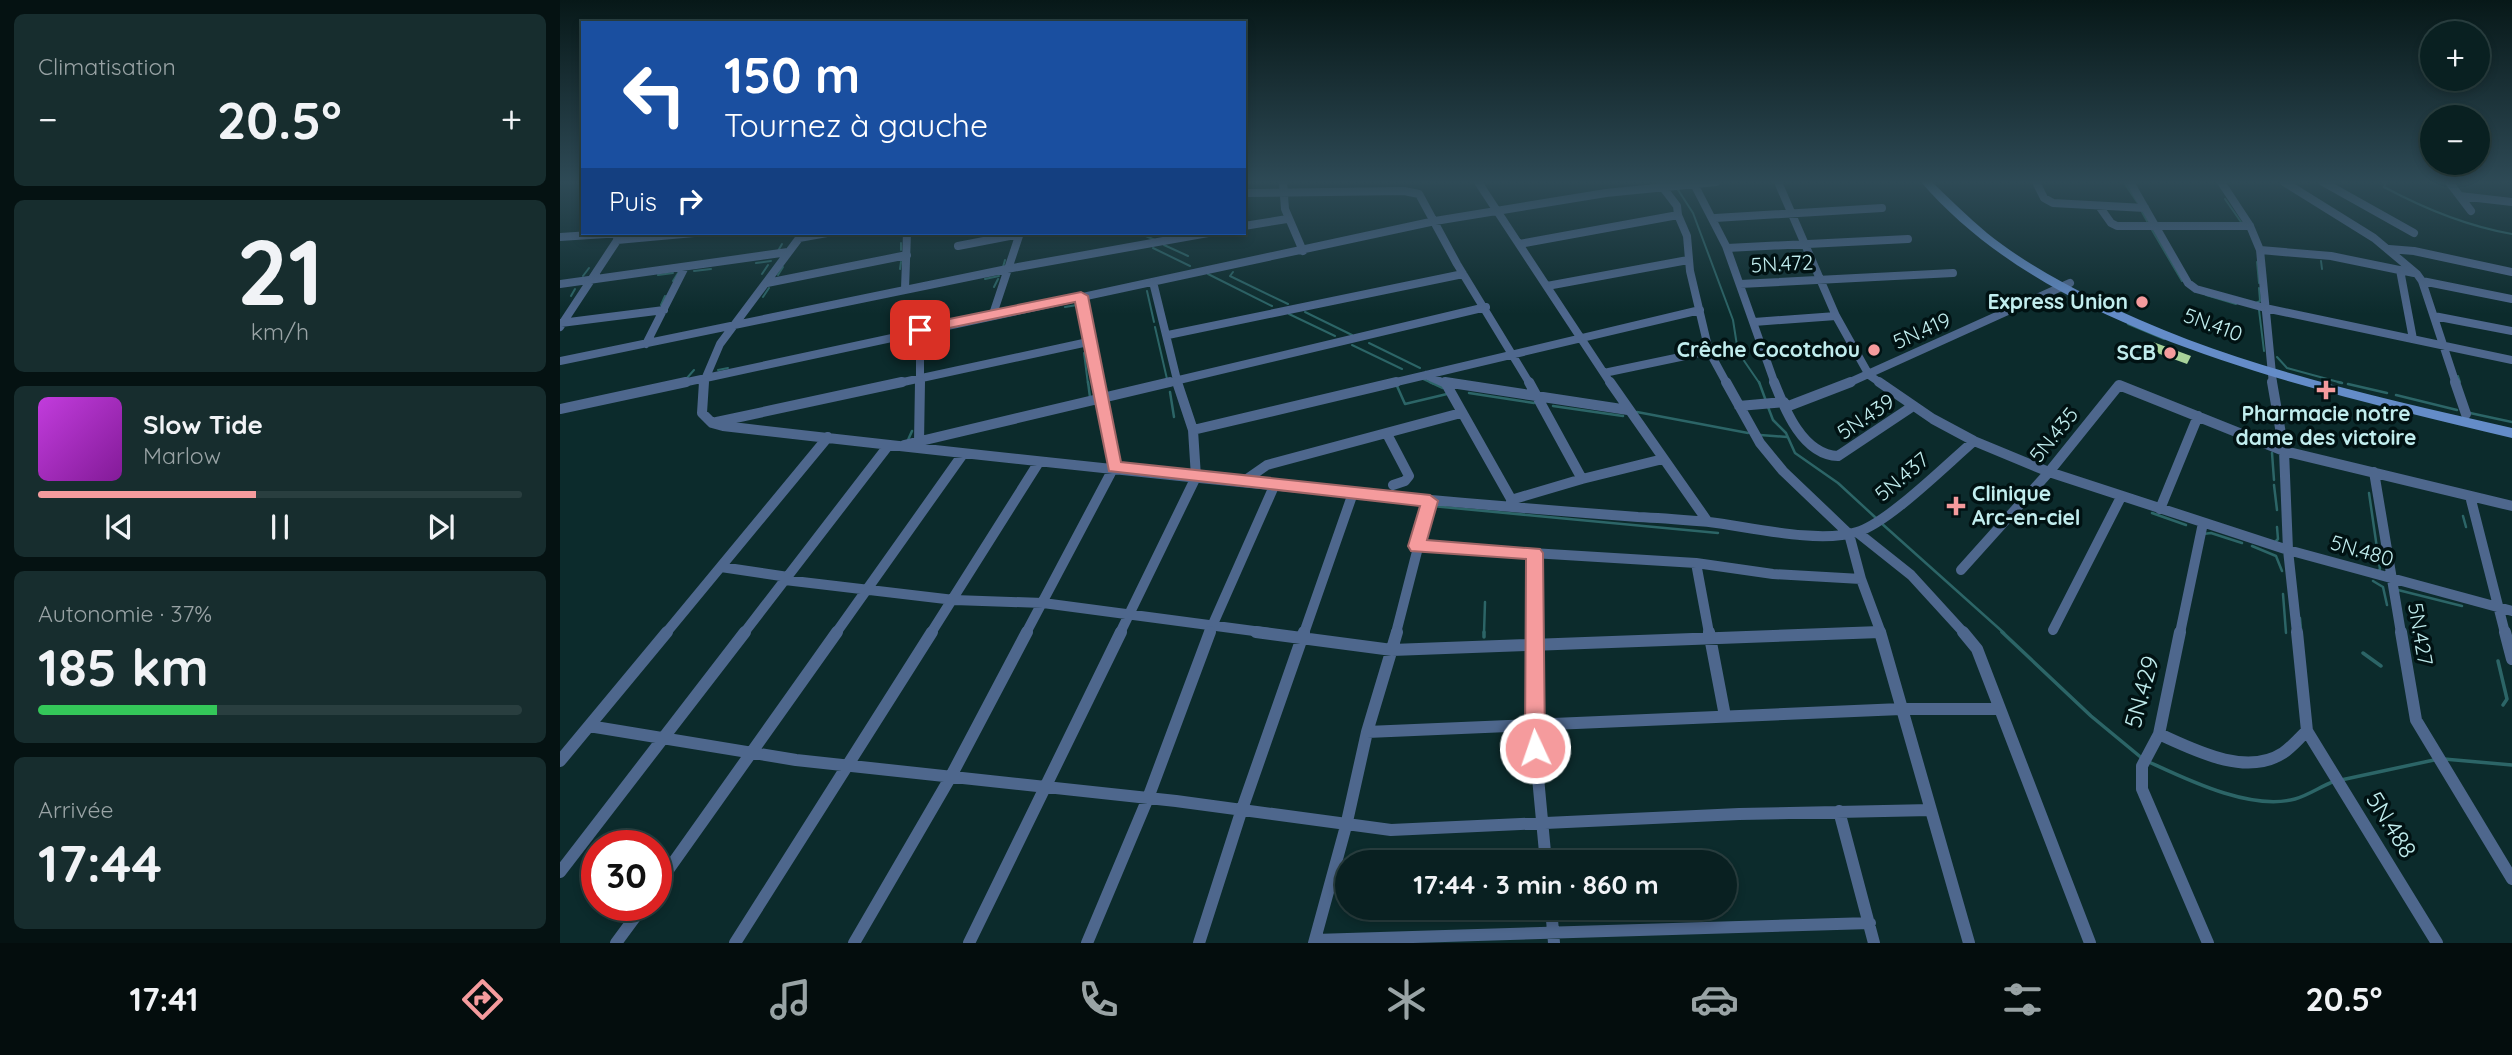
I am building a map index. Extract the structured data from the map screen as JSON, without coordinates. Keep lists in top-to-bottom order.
{
  "streets": {
    "street": [
      "5N.472",
      "5N.419",
      "5N.439",
      "5N.435",
      "5N.437",
      "5N.480",
      "5N.427",
      "5N.429",
      "5N.488"
    ]
  },
  "crossings": [
    ["5N.419", "5N.439"],
    ["5N.419", "5N.480"],
    ["5N.439", "5N.480"],
    ["5N.435", "5N.480"],
    ["5N.435", "5N.427"],
    ["5N.437", "5N.480"],
    ["5N.480", "5N.427"],
    ["5N.480", "5N.429"]
  ],
  "places": {
    "other": ["Express Union", "Crêche Cocotchou", "SCB"],
    "health": ["Pharmacie notre dame des victoire", "Clinique Arc-en-ciel"]
  },
  "page": {
    "tile": [
      "Climatisation",
      ["21", "km/h"],
      ["Autonomie · 37%", "185 km"],
      ["Arrivée", "17:44"]
    ],
    "map_buttons": ["+", "−"],
    "turn": ["150 m", "Tournez à gauche"],
    "heat": ["−", "20.5°", "+"],
    "then": "Puis",
    "song": ["Slow Tide", "Marlow"],
    "limit": "30",
    "trip": "17:44 · 3 min · 860 m",
    "tabs": ["17:41", "20.5°"]
  }
}
